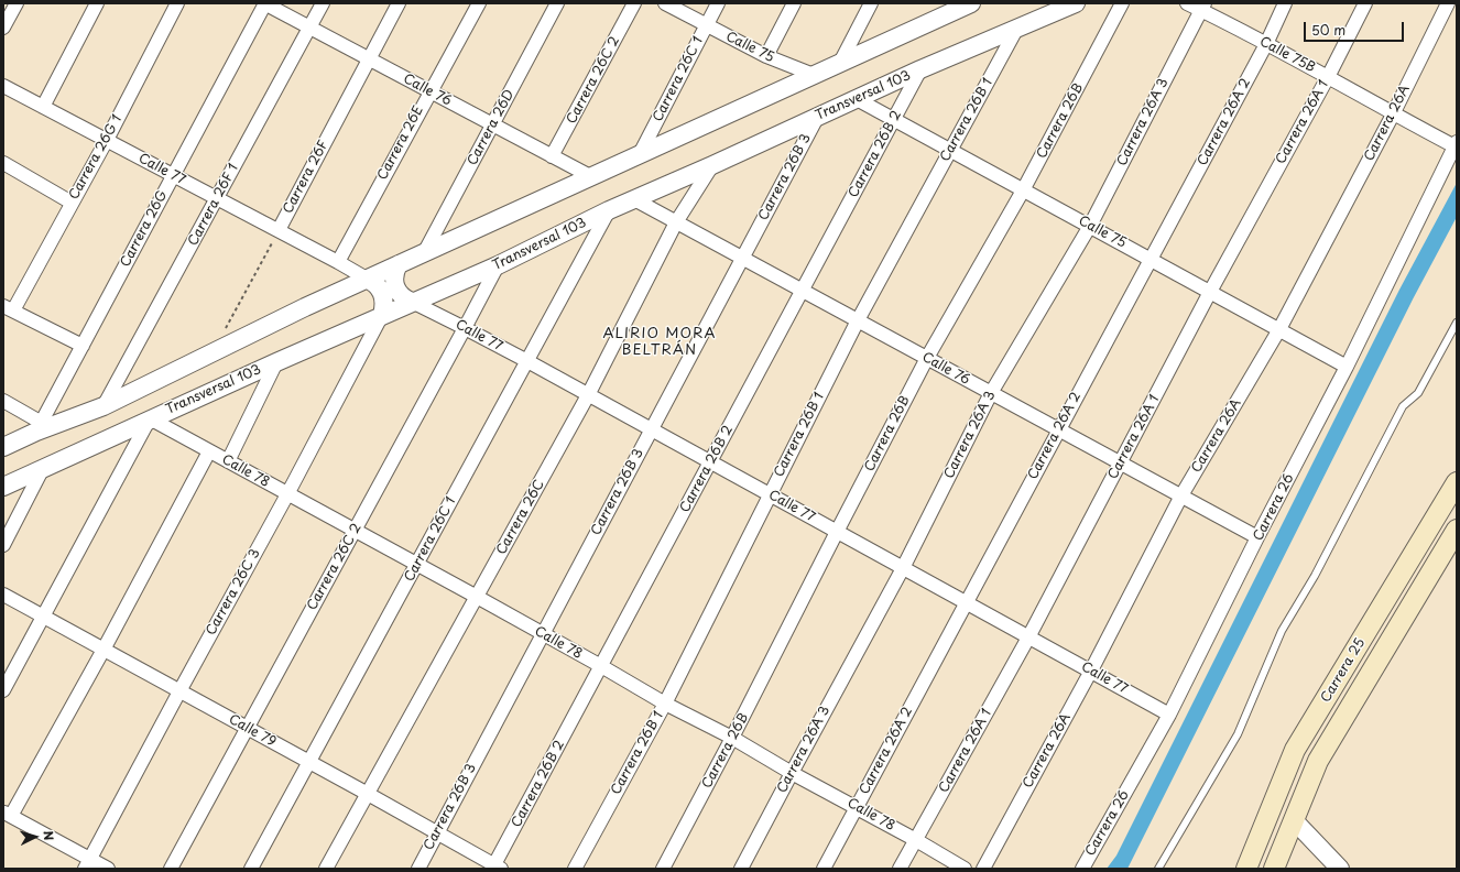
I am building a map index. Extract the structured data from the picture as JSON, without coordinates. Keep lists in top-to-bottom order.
{
  "streets": {
    "main road": ["Carrera 25"],
    "street": [
      "Calle 75",
      "Calle 75B",
      "Carrera 26C 1",
      "Carrera 26C 2",
      "Calle 76",
      "Transversal 103",
      "Carrera 26B 1",
      "Carrera 26B",
      "Carrera 26A 3",
      "Carrera 26A 2",
      "Carrera 26A 1",
      "Carrera 26A",
      "Carrera 26D",
      "Carrera 26E",
      "Carrera 26B 2",
      "Carrera 26G 1",
      "Calle 77",
      "Carrera 26F",
      "Carrera 26B 3",
      "Carrera 26F 1",
      "Carrera 26G",
      "Calle 78",
      "Carrera 26",
      "Carrera 26C",
      "Carrera 26C 3",
      "Calle 79"
    ]
  },
  "crossings": [
    ["Calle 75", "Carrera 26C 1"],
    ["Calle 75", "Transversal 103"],
    ["Calle 75", "Carrera 26B 1"],
    ["Calle 75", "Carrera 26B"],
    ["Calle 75", "Carrera 26A 3"],
    ["Calle 75", "Carrera 26A 2"],
    ["Calle 75", "Carrera 26A 1"],
    ["Calle 75", "Carrera 26A"],
    ["Calle 75", "Carrera 26B 2"],
    ["Calle 75", "Carrera 26"],
    ["Calle 75B", "Carrera 26A 3"],
    ["Calle 75B", "Carrera 26A 2"],
    ["Calle 75B", "Carrera 26A 1"],
    ["Calle 75B", "Carrera 26A"],
    ["Calle 75B", "Carrera 26"],
    ["Carrera 26C 1", "Transversal 103"],
    ["Carrera 26C 1", "Calle 77"],
    ["Carrera 26C 1", "Calle 78"],
    ["Carrera 26C 1", "Calle 79"],
    ["Carrera 26C 2", "Calle 76"],
    ["Carrera 26C 2", "Transversal 103"],
    ["Carrera 26C 2", "Calle 77"],
    ["Carrera 26C 2", "Calle 78"],
    ["Carrera 26C 2", "Calle 79"],
    ["Calle 76", "Transversal 103"],
    ["Calle 76", "Carrera 26B 1"],
    ["Calle 76", "Carrera 26B"],
    ["Calle 76", "Carrera 26A 3"],
    ["Calle 76", "Carrera 26A 2"],
    ["Calle 76", "Carrera 26A 1"],
    ["Calle 76", "Carrera 26A"],
    ["Calle 76", "Carrera 26D"],
    ["Calle 76", "Carrera 26E"],
    ["Calle 76", "Carrera 26B 2"],
    ["Calle 76", "Carrera 26F"],
    ["Calle 76", "Carrera 26B 3"],
    ["Calle 76", "Carrera 26F 1"],
    ["Calle 76", "Carrera 26G"],
    ["Calle 76", "Carrera 26"],
    ["Calle 76", "Carrera 26C"],
    ["Transversal 103", "Carrera 26B 1"],
    ["Transversal 103", "Carrera 26B 2"],
    ["Transversal 103", "Calle 77"],
    ["Transversal 103", "Carrera 26B 3"],
    ["Transversal 103", "Calle 78"],
    ["Transversal 103", "Carrera 26C"],
    ["Transversal 103", "Carrera 26C 3"],
    ["Carrera 26B 1", "Calle 77"],
    ["Carrera 26B 1", "Calle 78"],
    ["Carrera 26B", "Calle 77"],
    ["Carrera 26B", "Calle 78"],
    ["Carrera 26A 3", "Calle 77"],
    ["Carrera 26A 3", "Calle 78"],
    ["Carrera 26A 2", "Calle 77"],
    ["Carrera 26A 2", "Calle 78"],
    ["Carrera 26A 1", "Calle 77"],
    ["Carrera 26A 1", "Calle 78"],
    ["Carrera 26A", "Calle 77"],
    ["Carrera 26E", "Calle 77"],
    ["Carrera 26B 2", "Calle 77"],
    ["Carrera 26B 2", "Calle 78"],
    ["Carrera 26B 2", "Calle 79"],
    ["Carrera 26G 1", "Calle 77"],
    ["Calle 77", "Carrera 26F"],
    ["Calle 77", "Carrera 26B 3"],
    ["Calle 77", "Carrera 26F 1"],
    ["Calle 77", "Carrera 26G"],
    ["Calle 77", "Carrera 26"],
    ["Calle 77", "Carrera 26C"],
    ["Carrera 26B 3", "Calle 78"],
    ["Carrera 26B 3", "Calle 79"],
    ["Calle 78", "Carrera 26C"],
    ["Calle 78", "Carrera 26C 3"],
    ["Carrera 26C", "Calle 79"],
    ["Carrera 26C 3", "Calle 79"]
  ],
  "districts": ["ALIRIO MORA BELTRÁN"],
  "scale_bar": "50 m",
  "north": "right"
}
